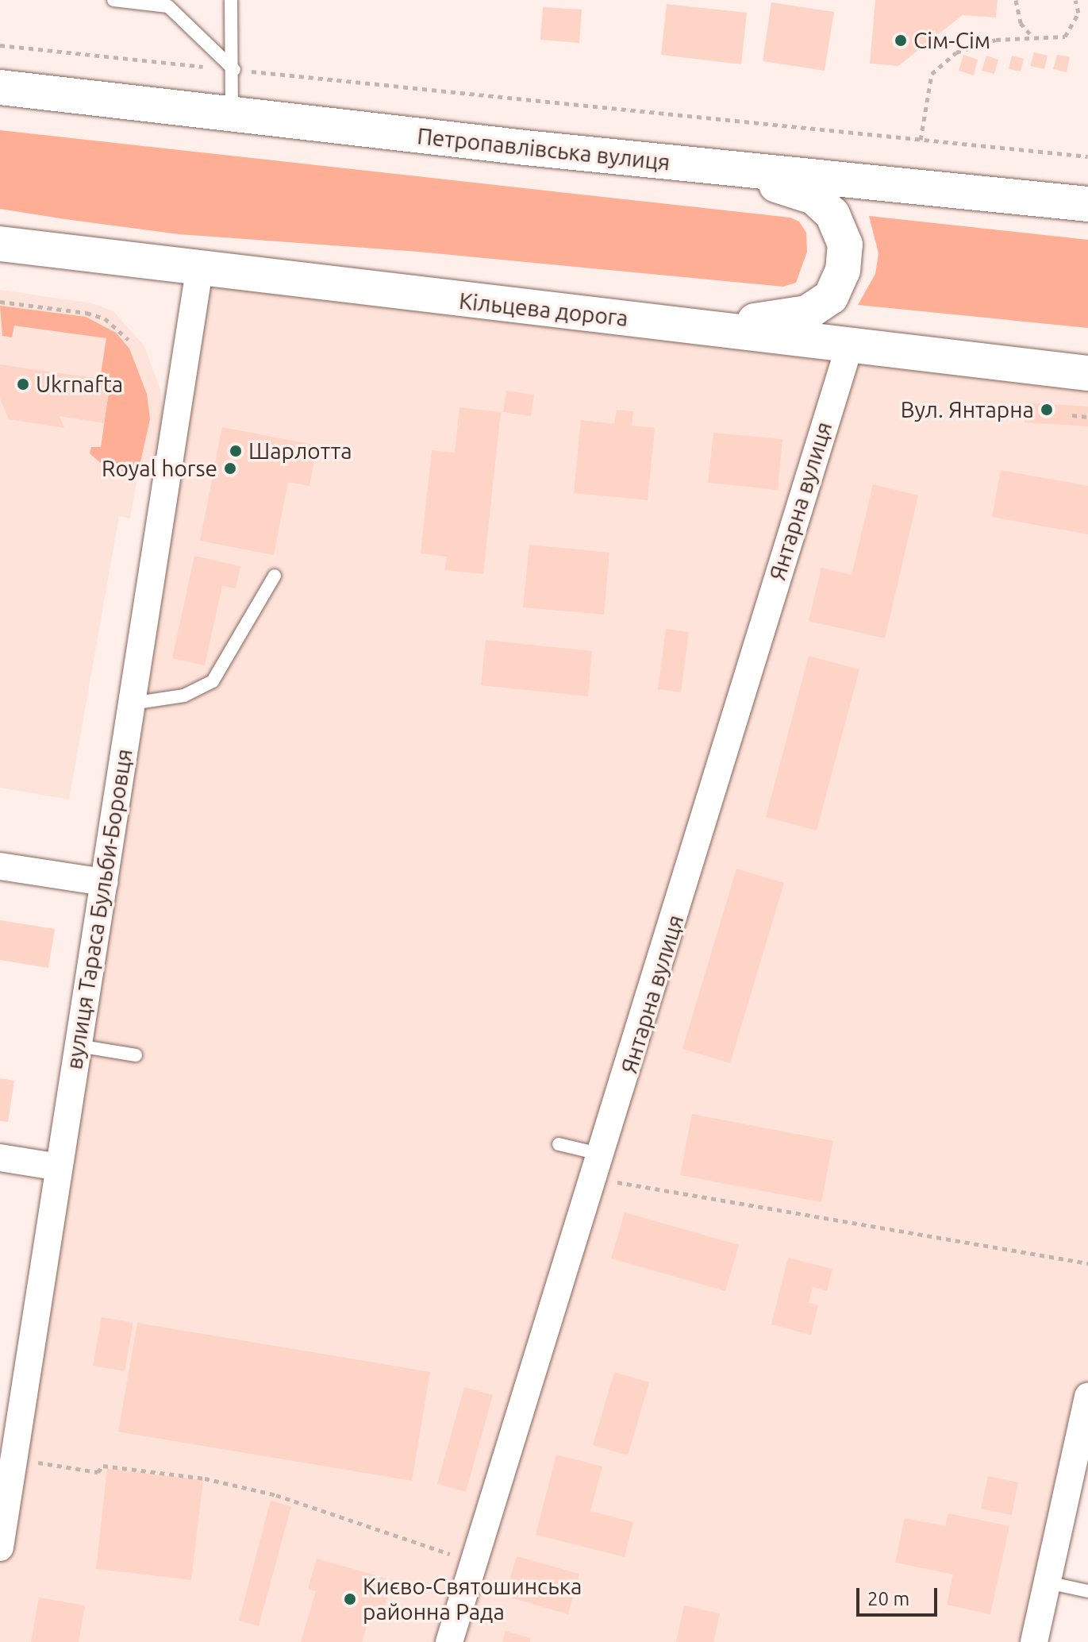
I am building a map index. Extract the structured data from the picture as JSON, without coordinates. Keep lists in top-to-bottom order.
{
  "streets": {
    "highway": ["Петропавлівська вулиця", "Кільцева дорога"],
    "street": ["Янтарна вулиця", "вулиця Тараса Бульби-Боровця"]
  },
  "crossings": [
    ["Кільцева дорога", "Янтарна вулиця"],
    ["Кільцева дорога", "вулиця Тараса Бульби-Боровця"]
  ],
  "places": [
    "Сім-Сім",
    "Ukrnafta",
    "Вул. Янтарна",
    "Шарлотта",
    "Royal horse",
    "Києво-Святошинська районна Рада"
  ],
  "scale_bar": "20 m"
}
